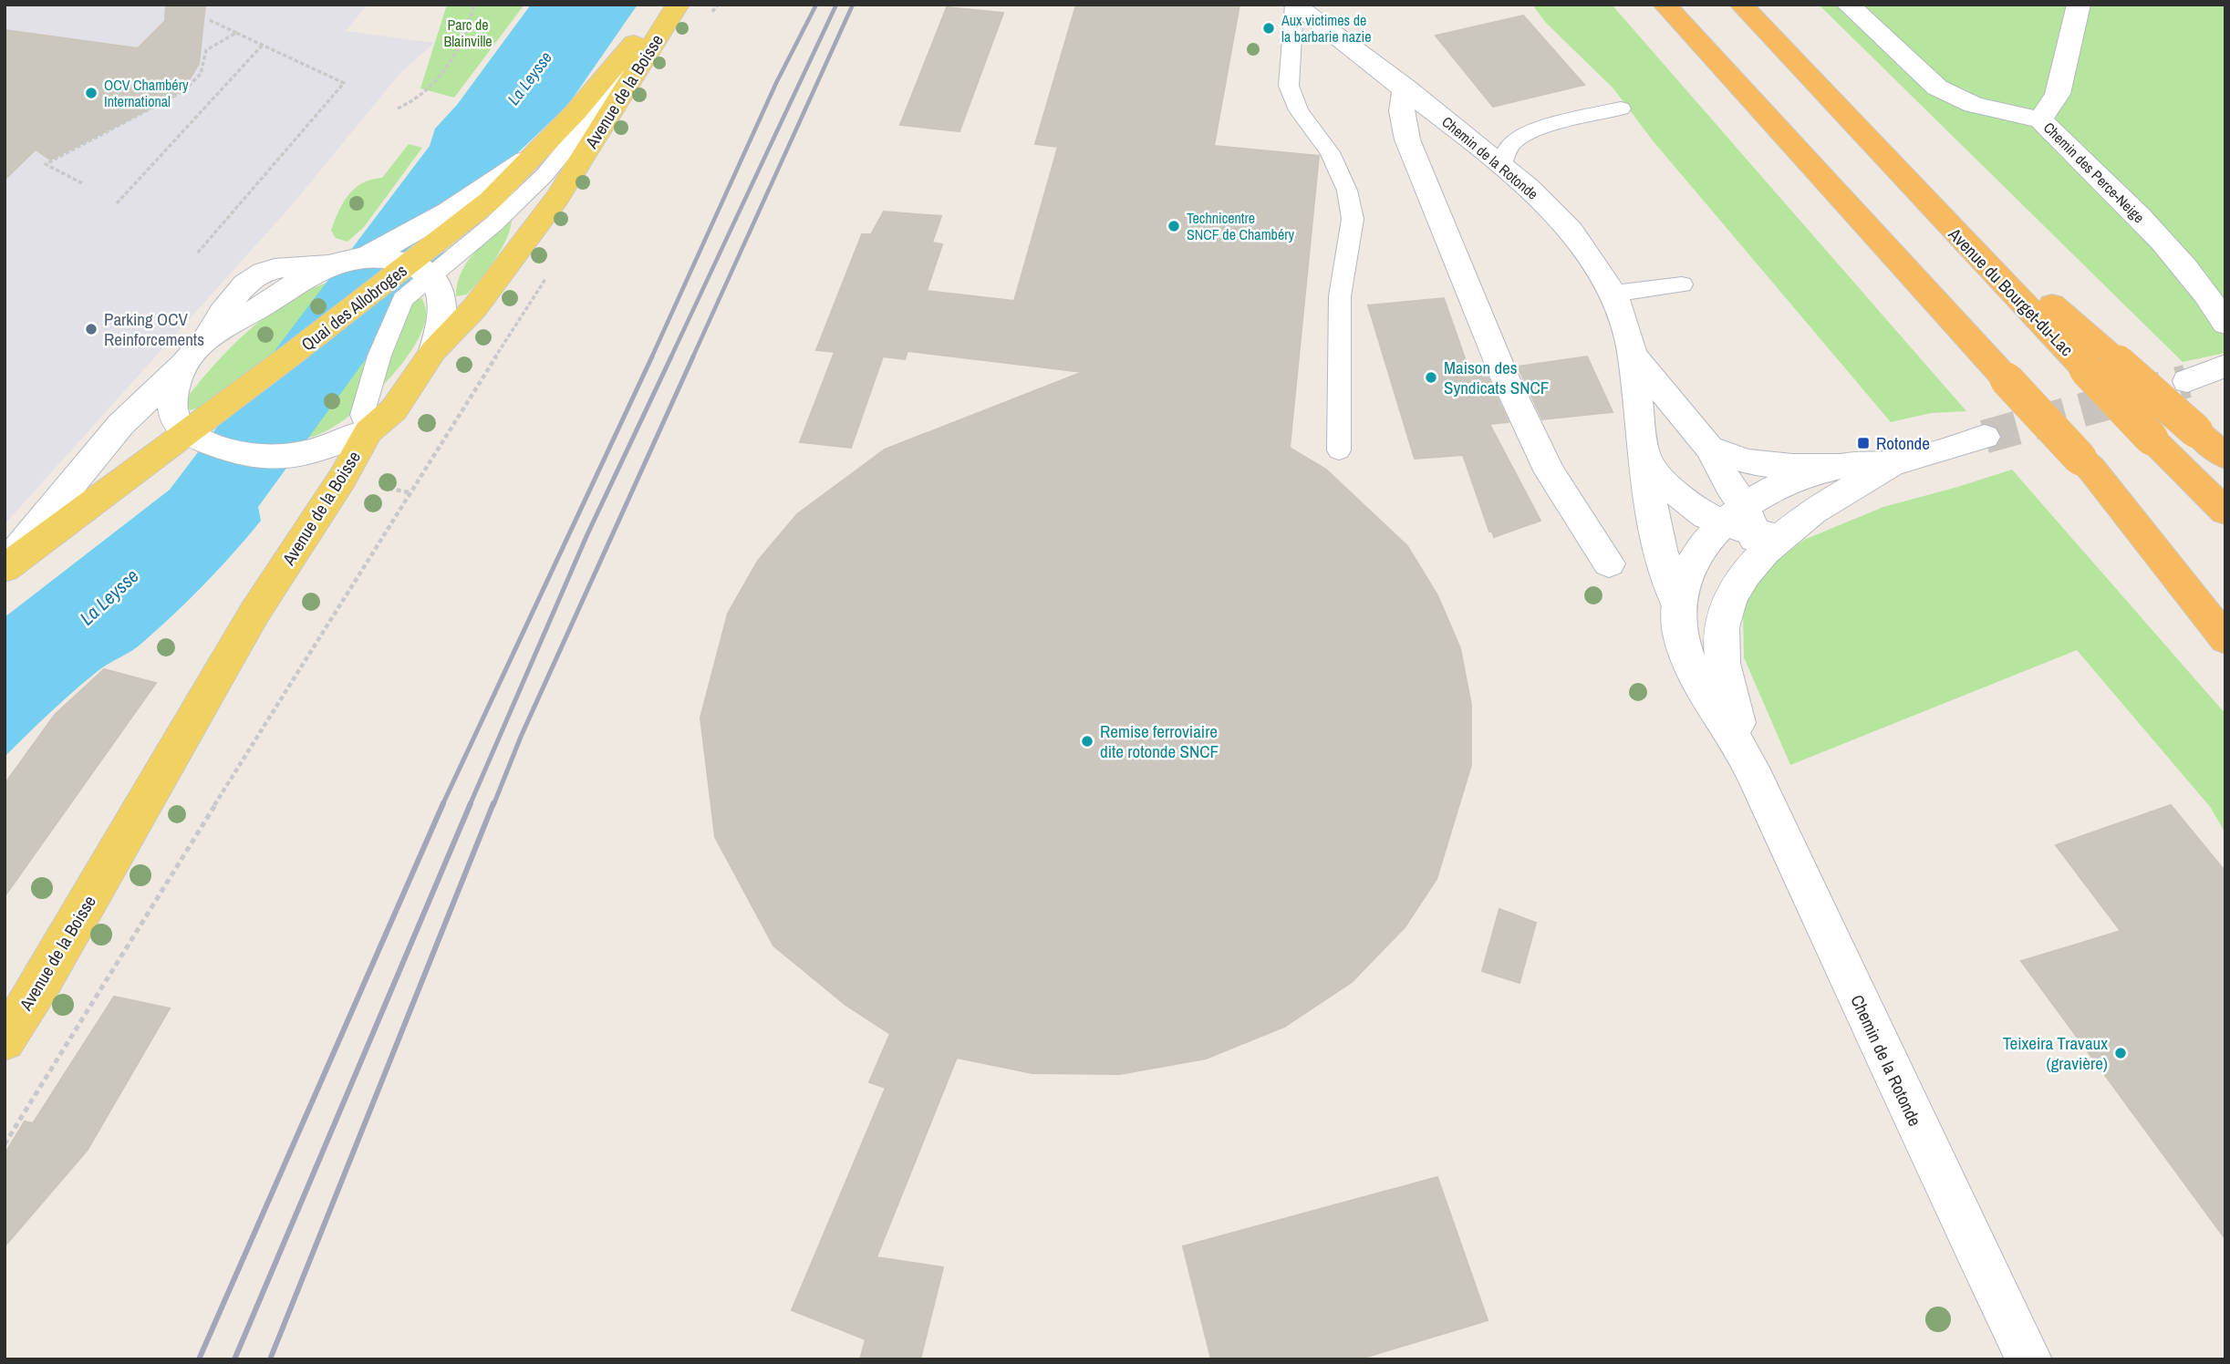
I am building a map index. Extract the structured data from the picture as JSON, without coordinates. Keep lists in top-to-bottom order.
{
  "streets": {
    "highway": ["Avenue du Bourget-du-Lac"],
    "main road": ["Avenue de la Boisse", "Quai des Allobroges"],
    "street": ["Chemin de la Rotonde", "Chemin des Perce-Neige"]
  },
  "water": ["La Leysse"],
  "parks": ["Parc de Blainville"],
  "places": {
    "other": [
      "Aux victimes de la barbarie nazie",
      "OCV Chambéry International",
      "Technicentre SNCF de Chambéry",
      "Parking OCV Reinforcements",
      "Maison des Syndicats SNCF",
      "Remise ferroviaire dite rotonde SNCF",
      "Teixeira Travaux (gravière)"
    ],
    "transit": ["Rotonde"]
  }
}
